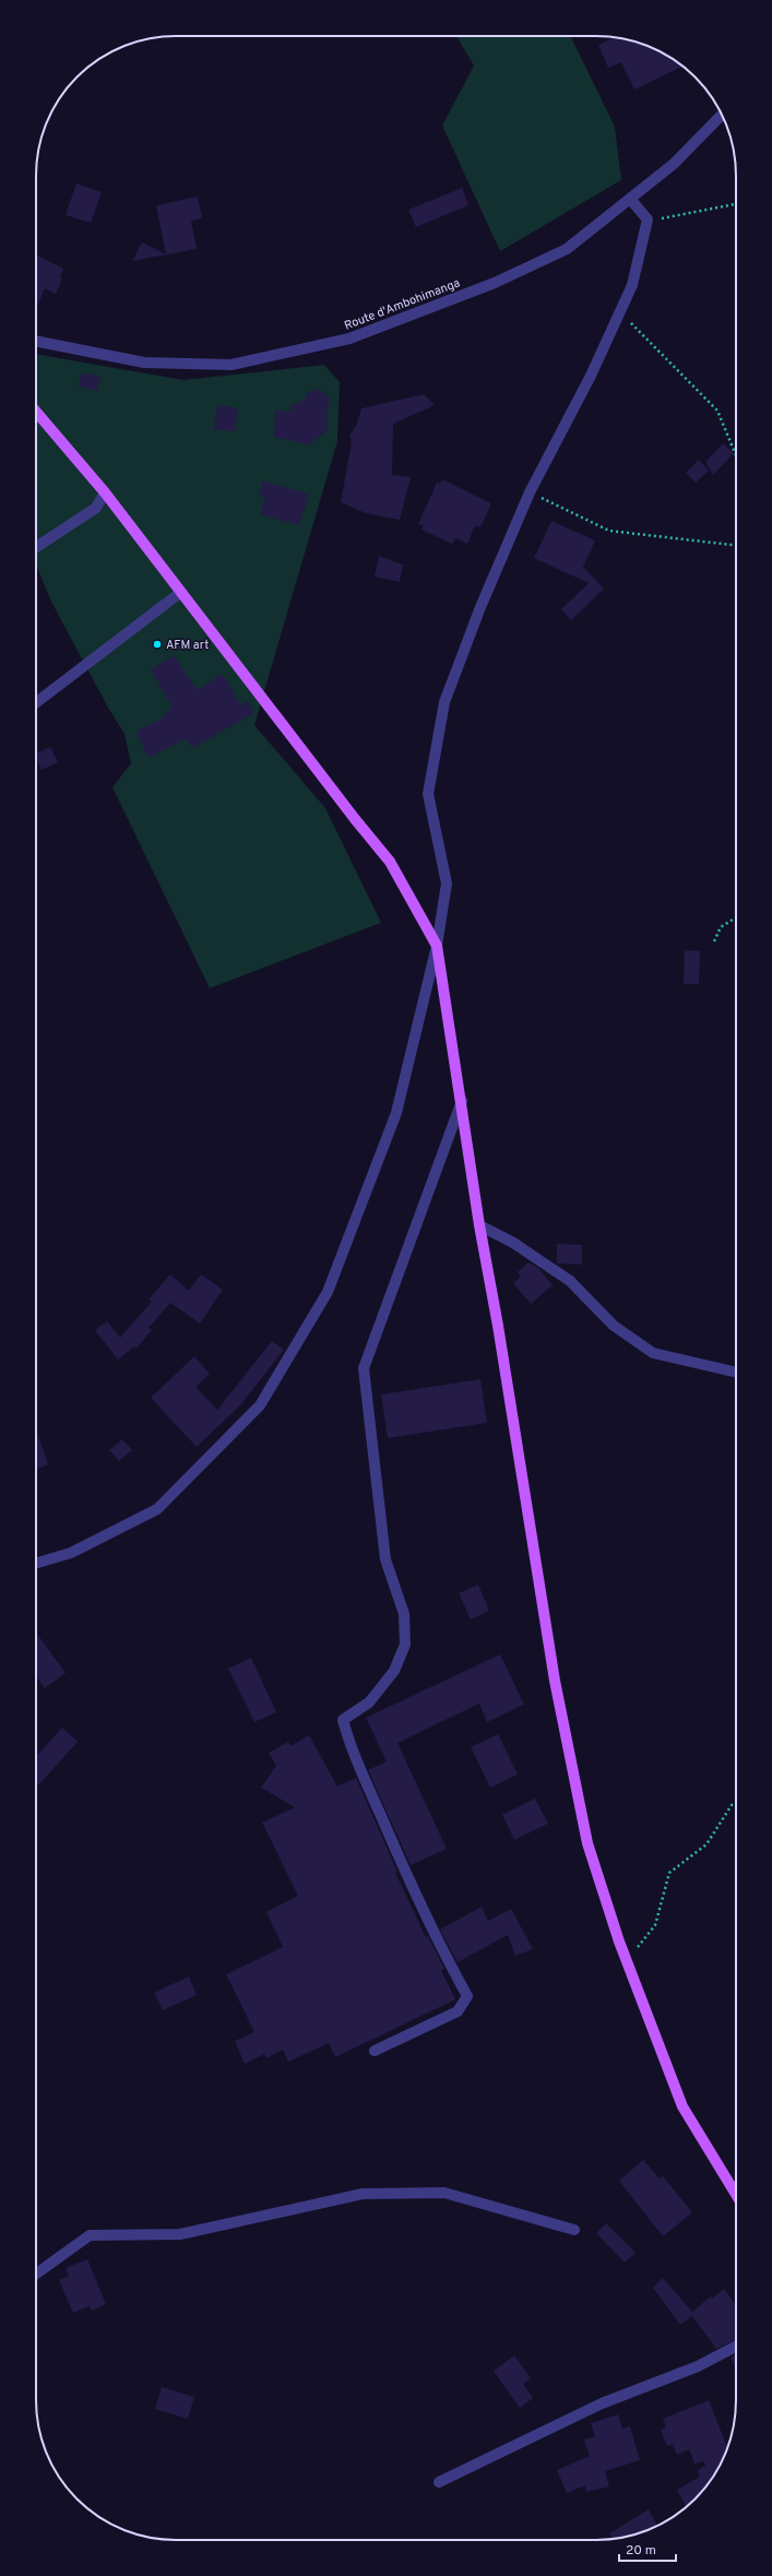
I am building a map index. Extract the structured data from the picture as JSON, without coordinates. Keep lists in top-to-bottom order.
{
  "streets": {
    "street": ["Route d'Ambohimanga"]
  },
  "places": ["AFM art"],
  "scale_bar": "20 m"
}
